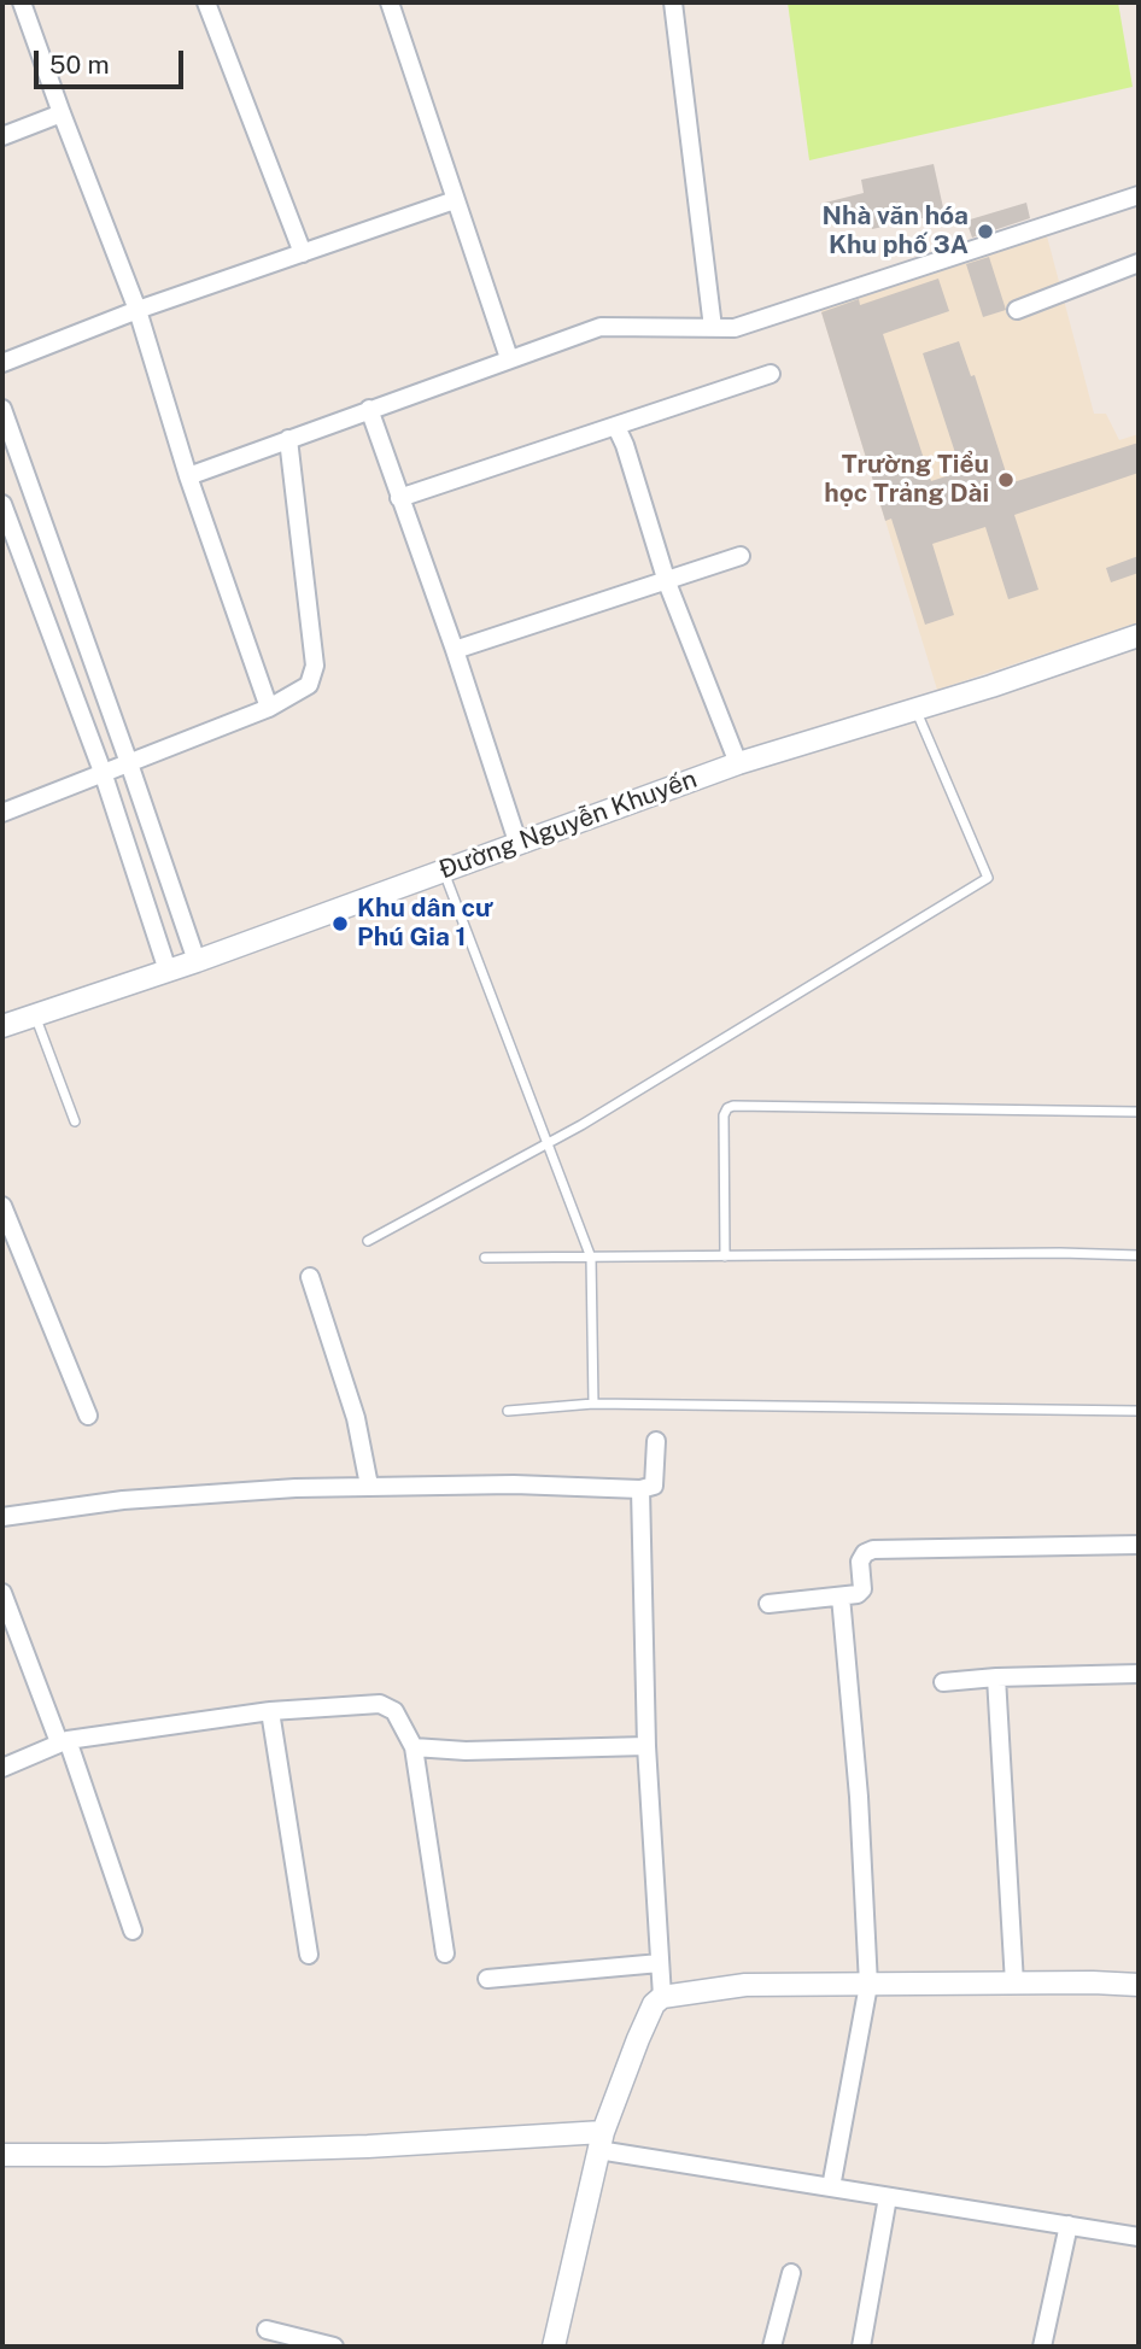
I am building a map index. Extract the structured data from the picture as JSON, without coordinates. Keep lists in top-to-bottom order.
{
  "streets": {
    "street": ["Đường Nguyễn Khuyến"]
  },
  "places": ["Nhà văn hóa Khu phố 3A", "Trường Tiểu học Trảng Dài", "Khu dân cư Phú Gia 1"],
  "scale_bar": "50 m"
}
